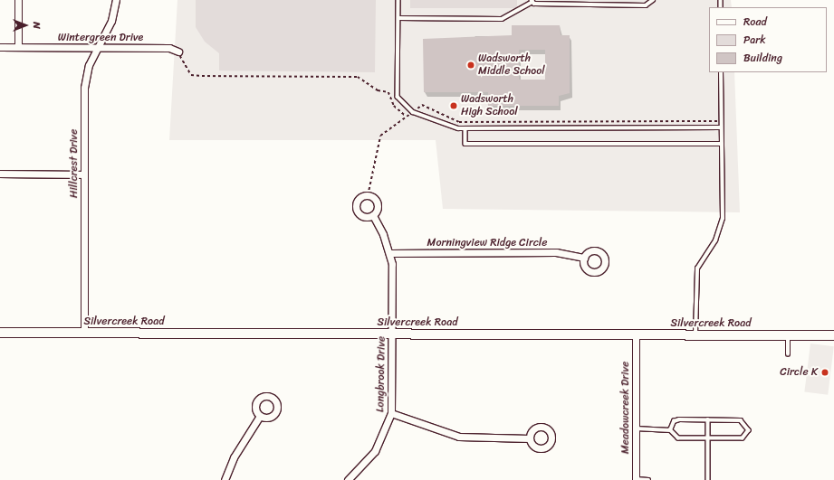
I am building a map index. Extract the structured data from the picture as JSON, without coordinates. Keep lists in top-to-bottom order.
{
  "streets": {
    "street": [
      "Wintergreen Drive",
      "Hillcrest Drive",
      "Morningview Ridge Circle",
      "Silvercreek Road",
      "Longbrook Drive",
      "Meadowcreek Drive"
    ]
  },
  "crossings": [
    ["Wintergreen Drive", "Hillcrest Drive"],
    ["Hillcrest Drive", "Silvercreek Road"],
    ["Morningview Ridge Circle", "Longbrook Drive"],
    ["Silvercreek Road", "Longbrook Drive"],
    ["Silvercreek Road", "Meadowcreek Drive"]
  ],
  "places": ["Wadsworth Middle School", "Wadsworth High School", "Circle K"],
  "legend": ["Road", "Park", "Building"],
  "north": "right"
}
